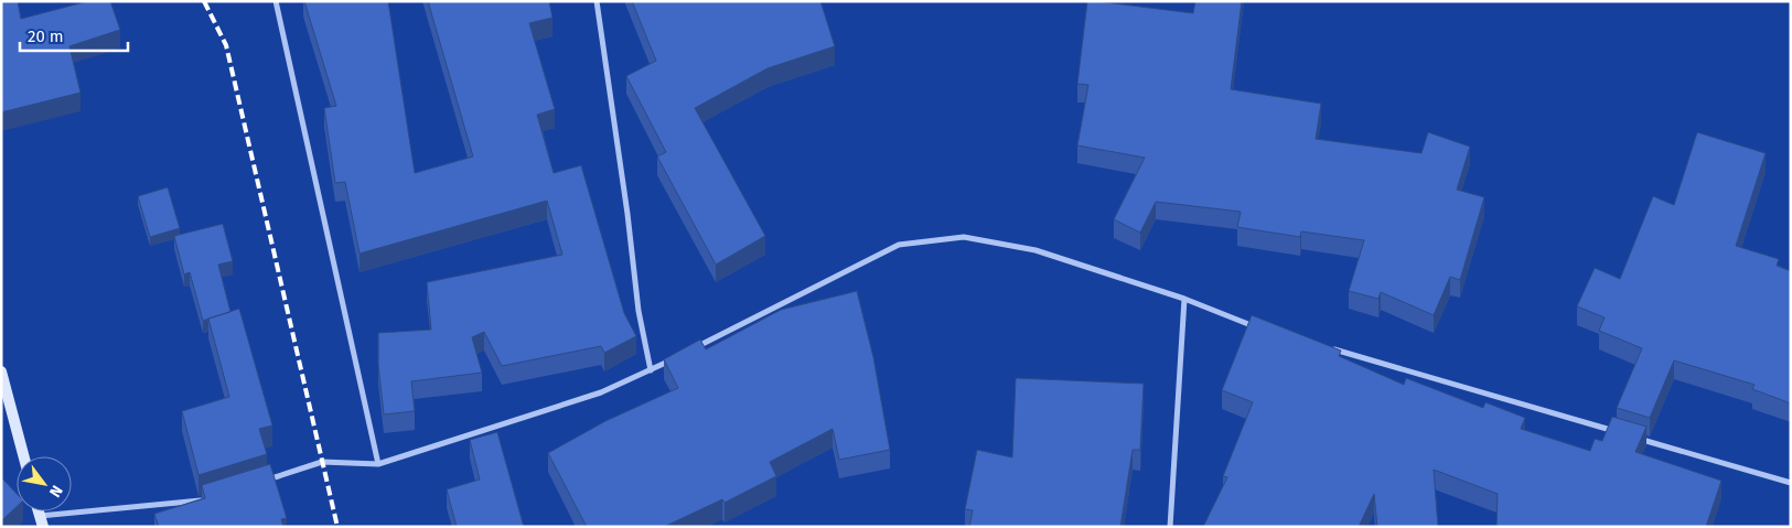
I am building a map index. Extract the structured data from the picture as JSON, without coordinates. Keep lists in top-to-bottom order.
{
  "scale_bar": "20 m",
  "north": "bottom right"
}
